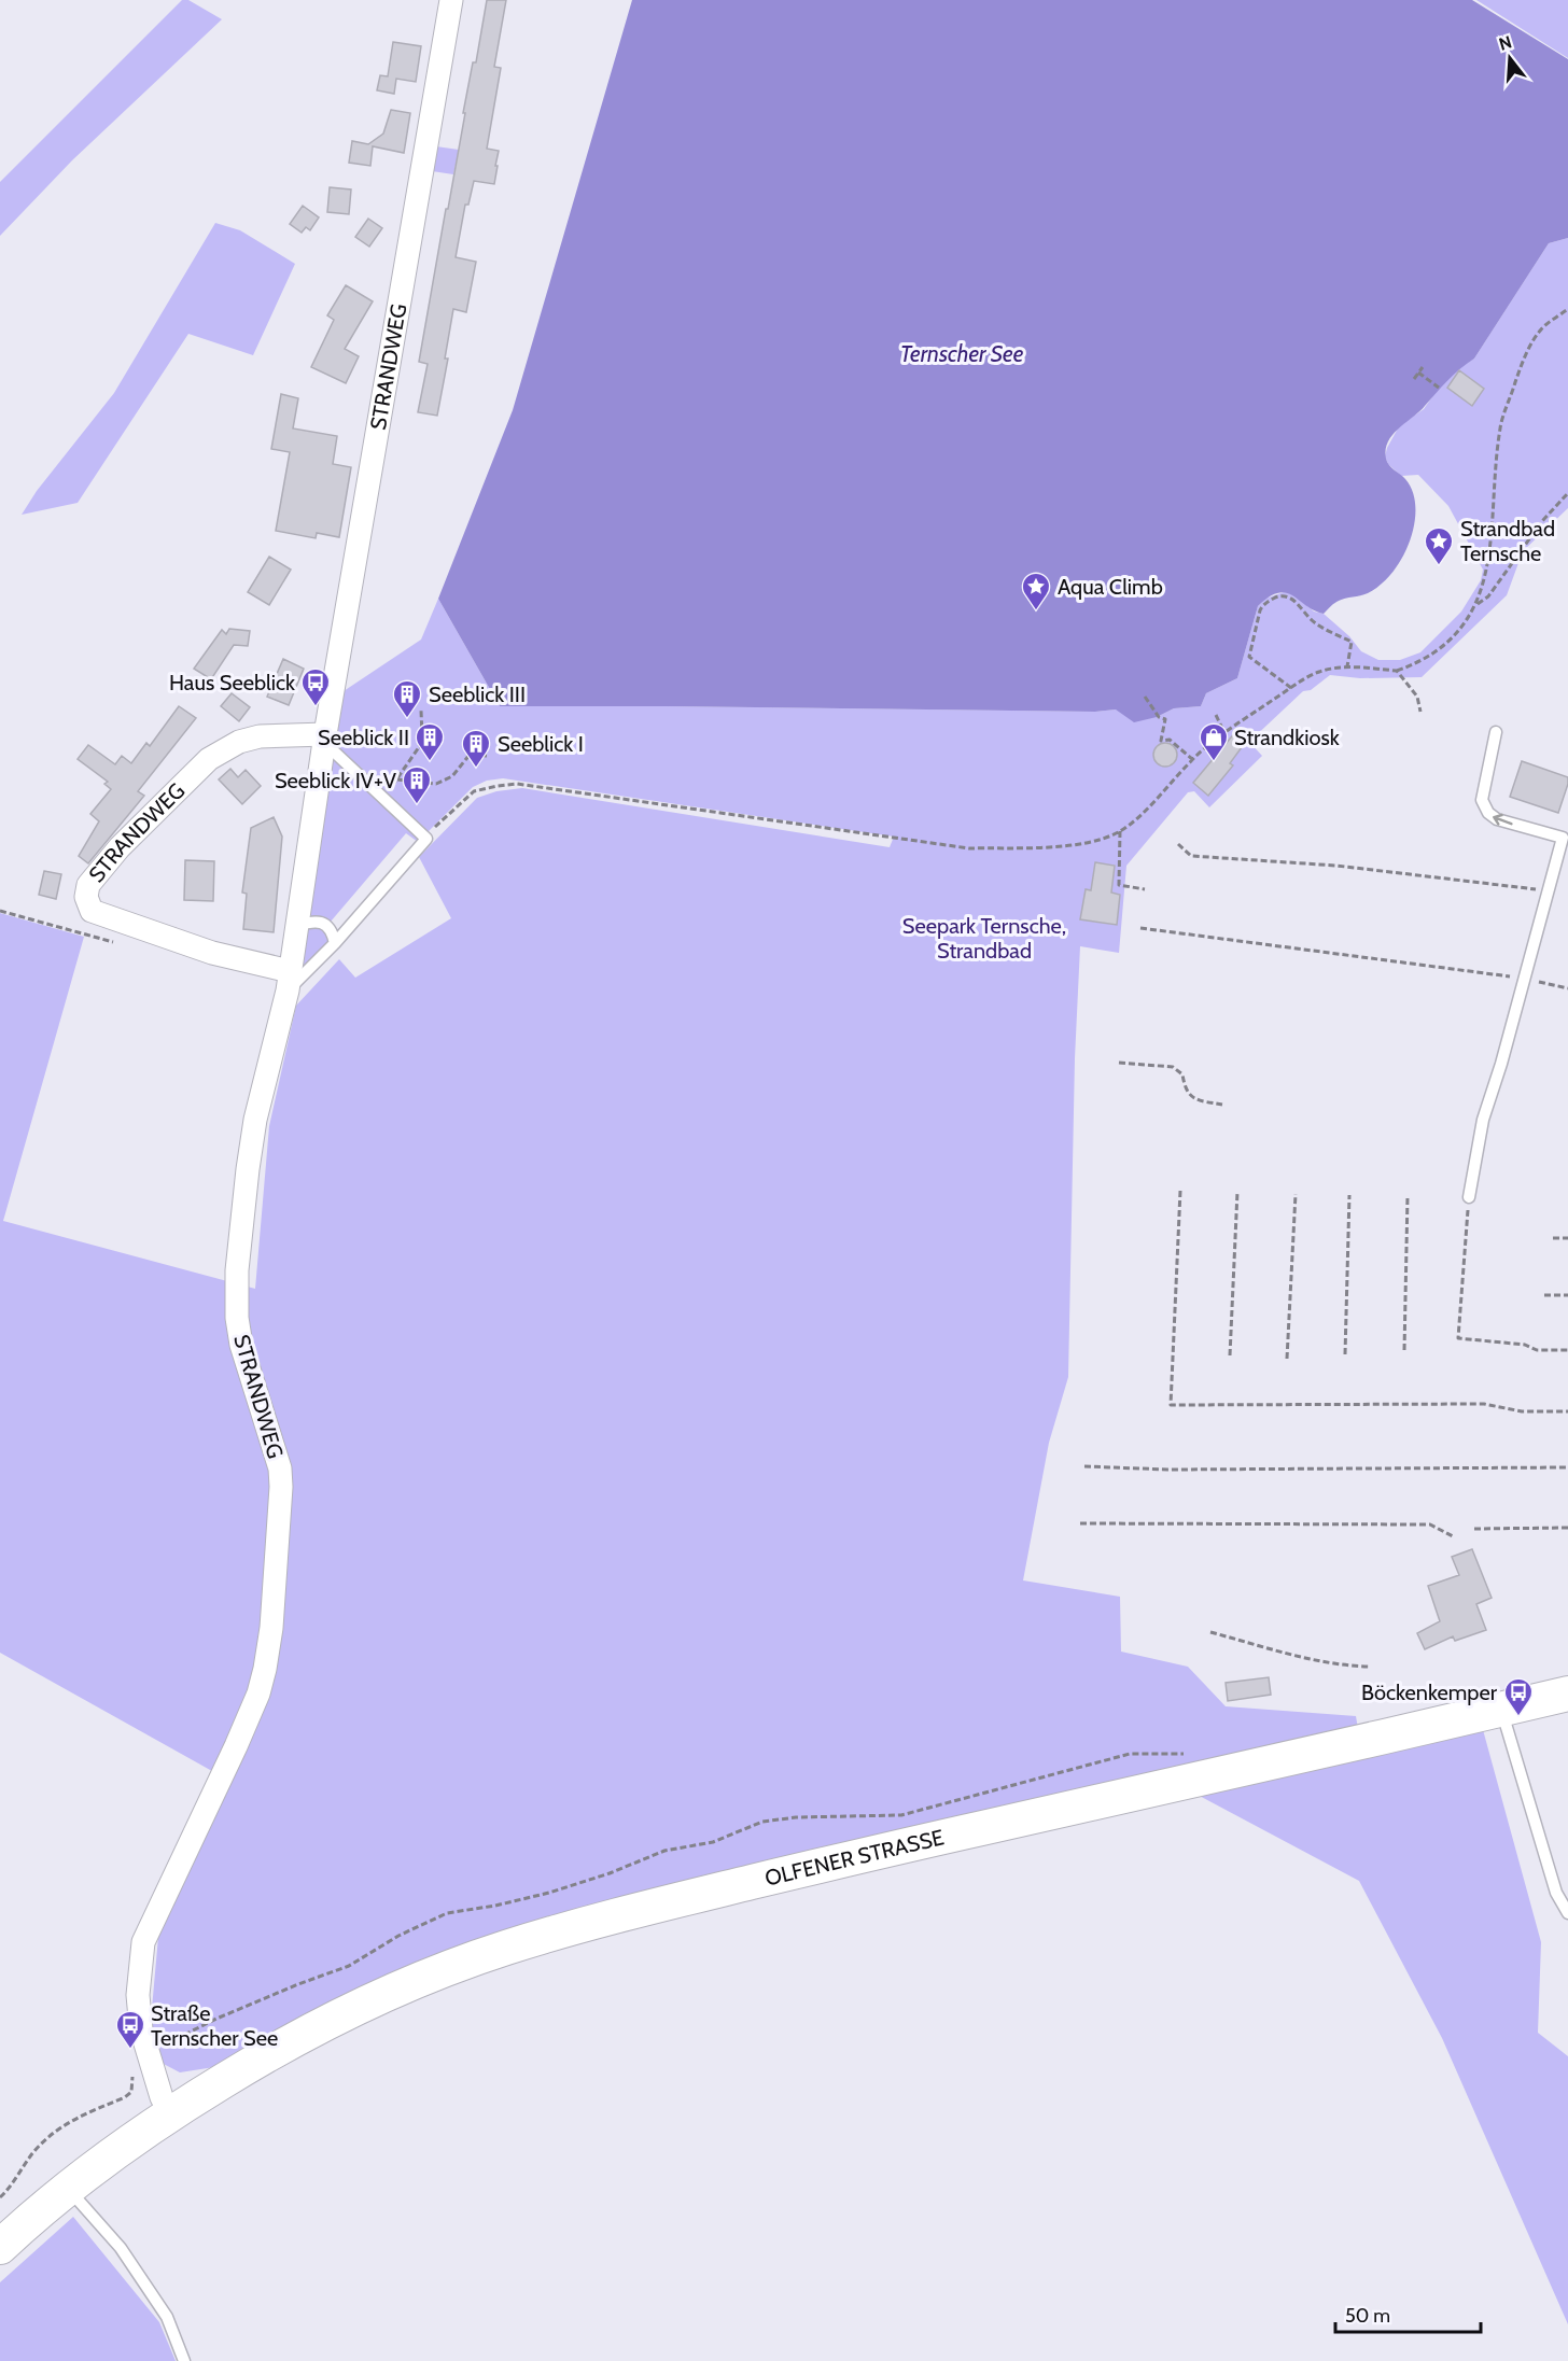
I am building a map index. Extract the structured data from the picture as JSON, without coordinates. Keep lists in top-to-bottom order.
{
  "streets": {
    "main road": ["OLFENER STRASSE"],
    "street": ["STRANDWEG"]
  },
  "water": ["Ternscher See"],
  "parks": ["Seepark Ternsche, Strandbad"],
  "places": {
    "place": ["Strandbad Ternsche", "Aqua Climb"],
    "bus stop": ["Haus Seeblick", "Böckenkemper", "Straße Ternscher See"],
    "building": [
      "Seeblick III",
      "Seeblick II",
      "Seeblick I",
      "Seeblick IV+V"
    ],
    "shop": ["Strandkiosk"]
  },
  "scale_bar": "50 m",
  "north": "top"
}
